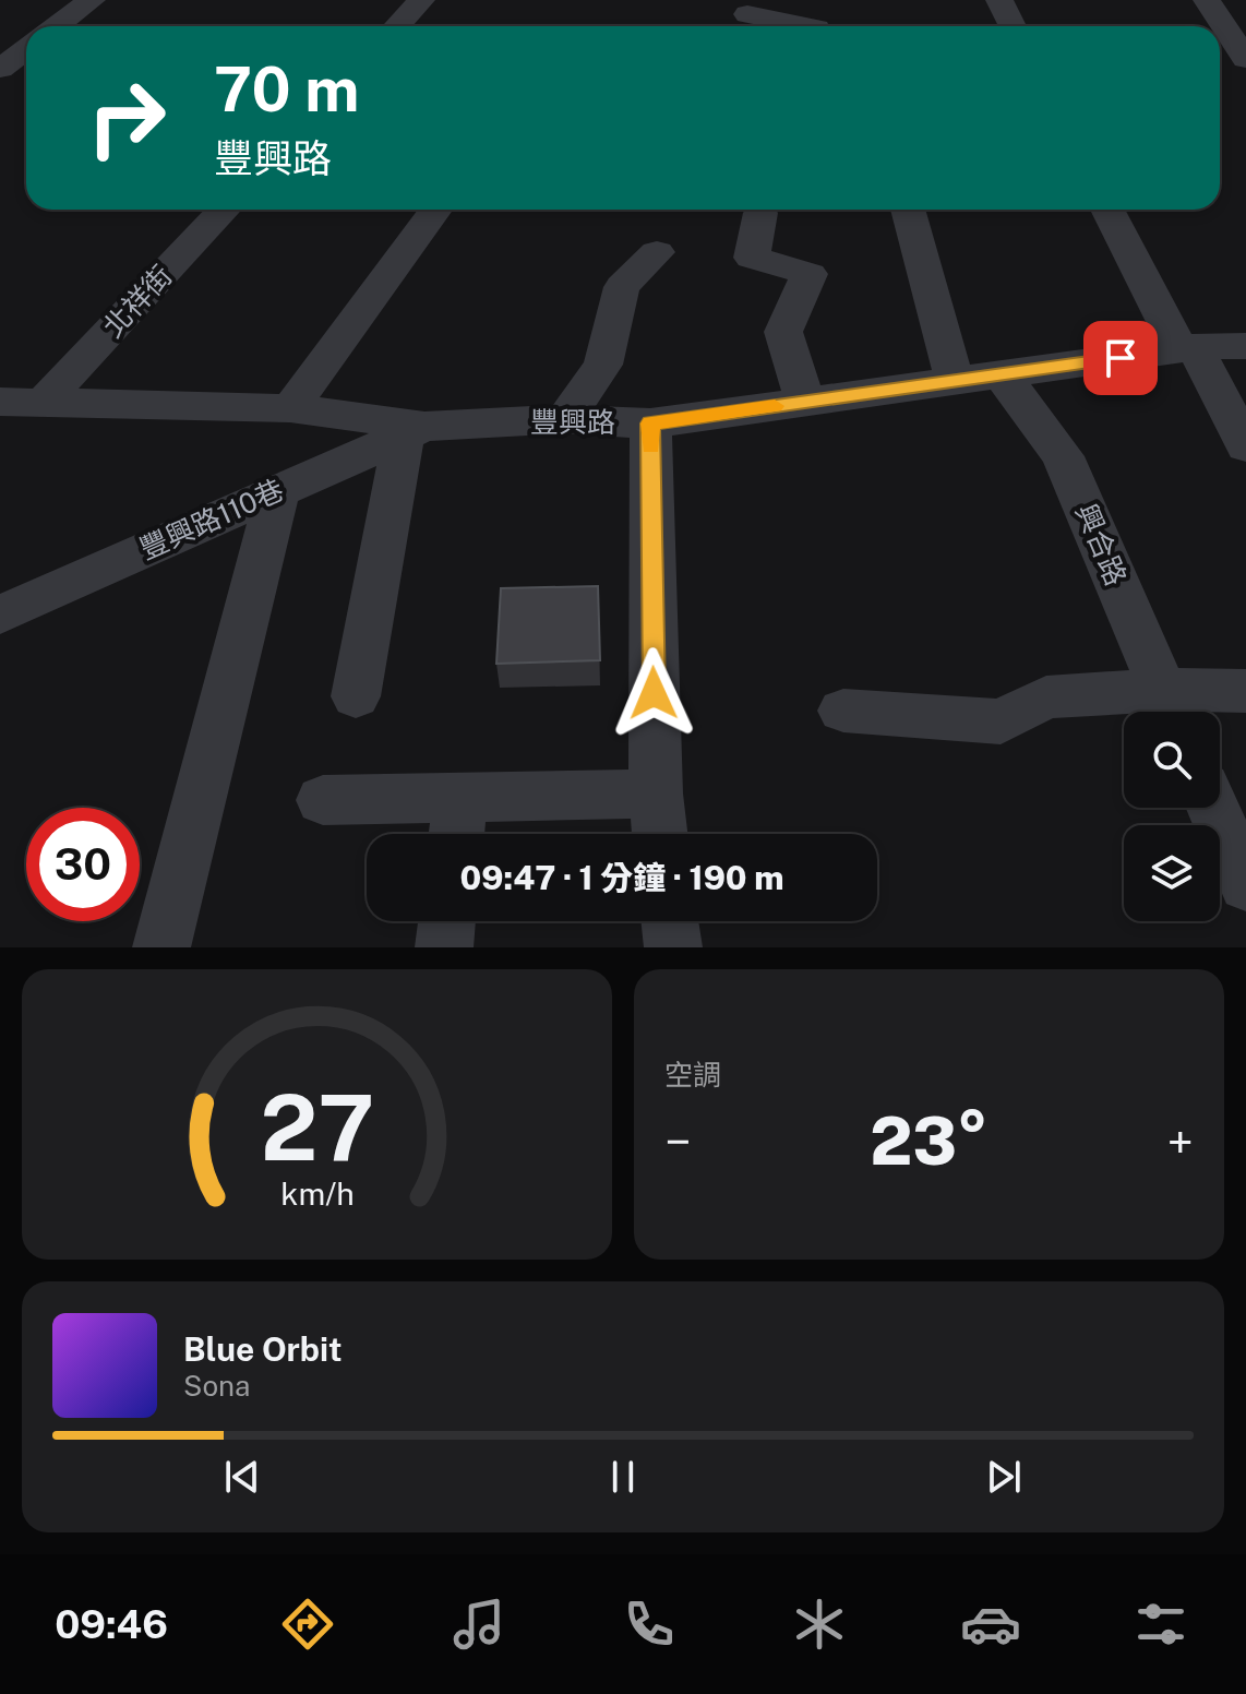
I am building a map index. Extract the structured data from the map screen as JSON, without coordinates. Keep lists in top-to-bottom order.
{
  "streets": {
    "street": [
      "北祥街",
      "豐興路",
      "豐興路110巷",
      "興合路"
    ]
  },
  "crossings": [
    ["北祥街", "豐興路"],
    ["豐興路", "豐興路110巷"],
    ["豐興路", "興合路"]
  ],
  "page": {
    "turn": ["70 m", "豐興路"],
    "limit": "30",
    "trip": "09:47 · 1 分鐘 · 190 m",
    "tile": "空調",
    "heat": ["−", "23°", "+"],
    "song": ["Blue Orbit", "Sona"],
    "tabs": "09:46",
    "gauge": ["27", "km/h"]
  }
}
